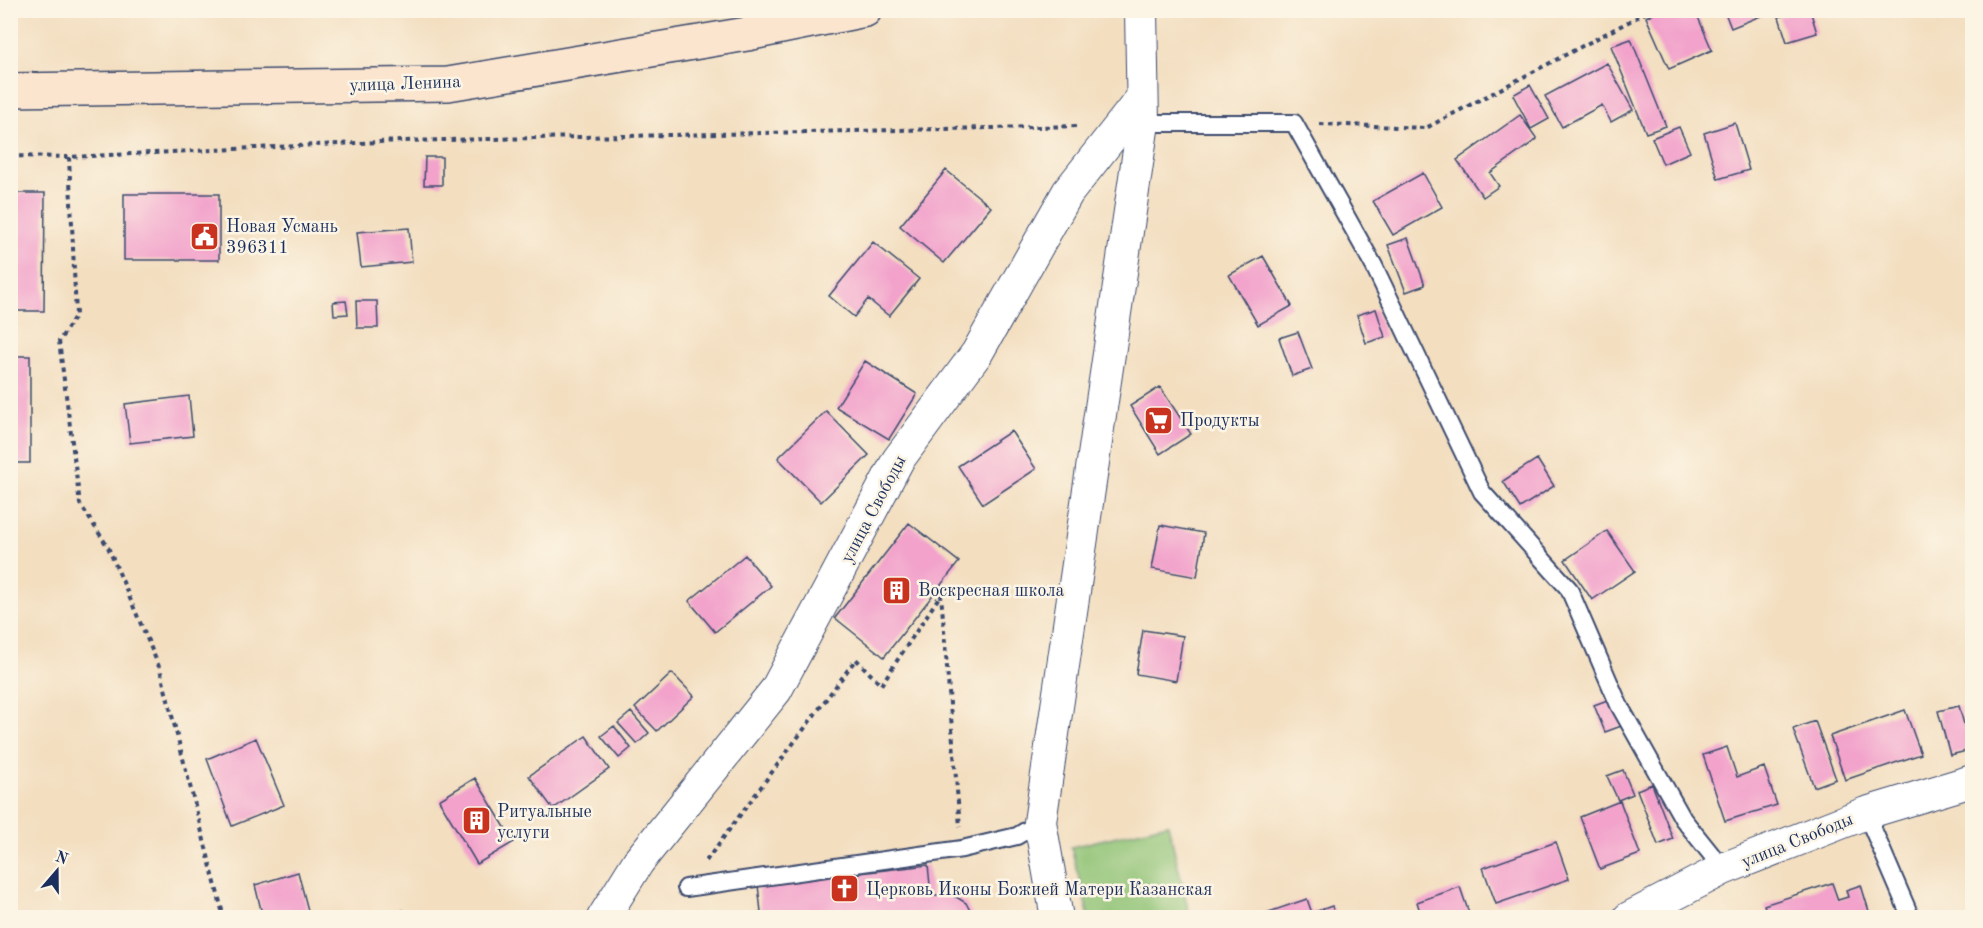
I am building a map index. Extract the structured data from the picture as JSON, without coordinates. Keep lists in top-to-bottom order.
{
  "streets": {
    "main road": ["улица Ленина"],
    "street": ["улица Свободы"]
  },
  "places": {
    "public building": ["Новая Усмань 396311"],
    "supermarket": ["Продукты"],
    "building": ["Воскресная школа", "Ритуальные услуги"],
    "church": ["Церковь Иконы Божией Матери Казанская"]
  },
  "north": "top"
}
